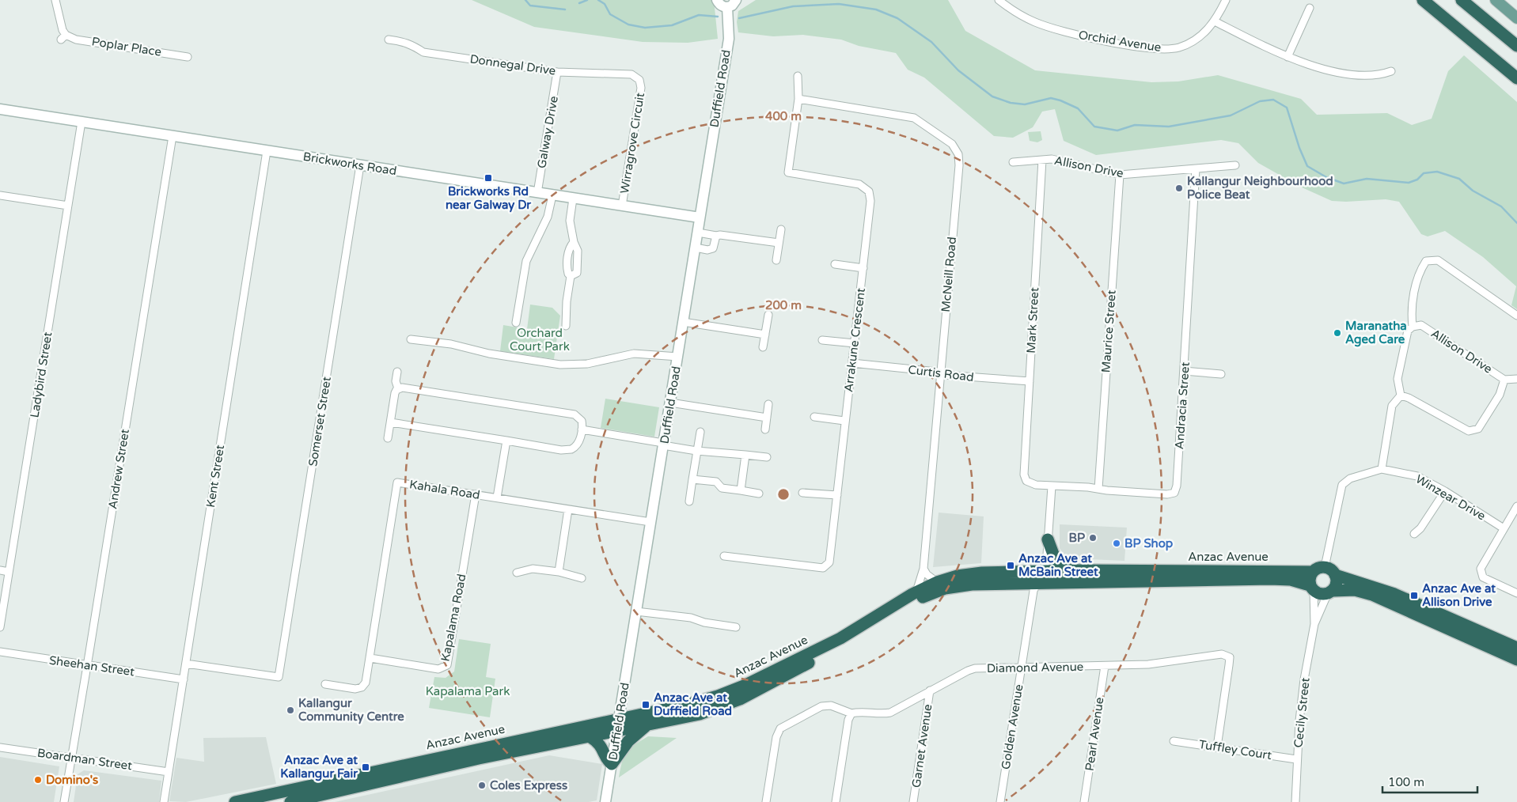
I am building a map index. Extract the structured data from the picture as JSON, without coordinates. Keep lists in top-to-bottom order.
{
  "streets": {
    "highway": ["Anzac Avenue"],
    "street": [
      "Orchid Avenue",
      "Poplar Place",
      "Donnegal Drive",
      "Duffield Road",
      "Galway Drive",
      "Wirragrove Circuit",
      "Brickworks Road",
      "Allison Drive",
      "McNeill Road",
      "Mark Street",
      "Maurice Street",
      "Arrakune Crescent",
      "Curtis Road",
      "Ladybird Street",
      "Andracia Street",
      "Somerset Street",
      "Andrew Street",
      "Kent Street",
      "Kahala Road",
      "Winzear Drive",
      "Kapalama Road",
      "Sheehan Street",
      "Diamond Avenue",
      "Cecily Street",
      "Golden Avenue",
      "Pearl Avenue",
      "Garnet Avenue",
      "Tuffley Court",
      "Boardman Street"
    ]
  },
  "crossings": [
    ["Donnegal Drive", "Galway Drive"],
    ["Donnegal Drive", "Wirragrove Circuit"],
    ["Duffield Road", "Brickworks Road"],
    ["Duffield Road", "Kahala Road"],
    ["Duffield Road", "Anzac Avenue"],
    ["Galway Drive", "Brickworks Road"],
    ["Wirragrove Circuit", "Brickworks Road"],
    ["Brickworks Road", "Ladybird Street"],
    ["Brickworks Road", "Somerset Street"],
    ["Brickworks Road", "Andrew Street"],
    ["Brickworks Road", "Kent Street"],
    ["Allison Drive", "Mark Street"],
    ["Allison Drive", "Maurice Street"],
    ["Allison Drive", "Andracia Street"],
    ["McNeill Road", "Arrakune Crescent"],
    ["McNeill Road", "Curtis Road"],
    ["McNeill Road", "Anzac Avenue"],
    ["Mark Street", "Curtis Road"],
    ["Mark Street", "Andracia Street"],
    ["Maurice Street", "Andracia Street"],
    ["Arrakune Crescent", "Curtis Road"],
    ["Andracia Street", "Golden Avenue"],
    ["Somerset Street", "Kent Street"],
    ["Andrew Street", "Sheehan Street"],
    ["Andrew Street", "Boardman Street"],
    ["Kent Street", "Sheehan Street"],
    ["Kent Street", "Boardman Street"],
    ["Kahala Road", "Kapalama Road"],
    ["Winzear Drive", "Anzac Avenue"],
    ["Winzear Drive", "Cecily Street"],
    ["Anzac Avenue", "Cecily Street"],
    ["Anzac Avenue", "Golden Avenue"],
    ["Diamond Avenue", "Golden Avenue"],
    ["Diamond Avenue", "Pearl Avenue"],
    ["Diamond Avenue", "Garnet Avenue"],
    ["Diamond Avenue", "Tuffley Court"],
    ["Cecily Street", "Tuffley Court"]
  ],
  "parks": ["Orchard Court Park", "Kapalama Park"],
  "places": {
    "transit": [
      "Brickworks Rd near Galway Dr",
      "Anzac Ave at McBain Street",
      "Anzac Ave at Allison Drive",
      "Anzac Ave at Duffield Road",
      "Anzac Ave at Kallangur Fair"
    ],
    "other": [
      "Kallangur Neighbourhood Police Beat",
      "Maranatha Aged Care",
      "BP",
      "BP Shop",
      "Kallangur Community Centre",
      "Domino's",
      "Coles Express"
    ]
  },
  "scale_bar": "100 m",
  "rings": ["400 m", "200 m"]
}
